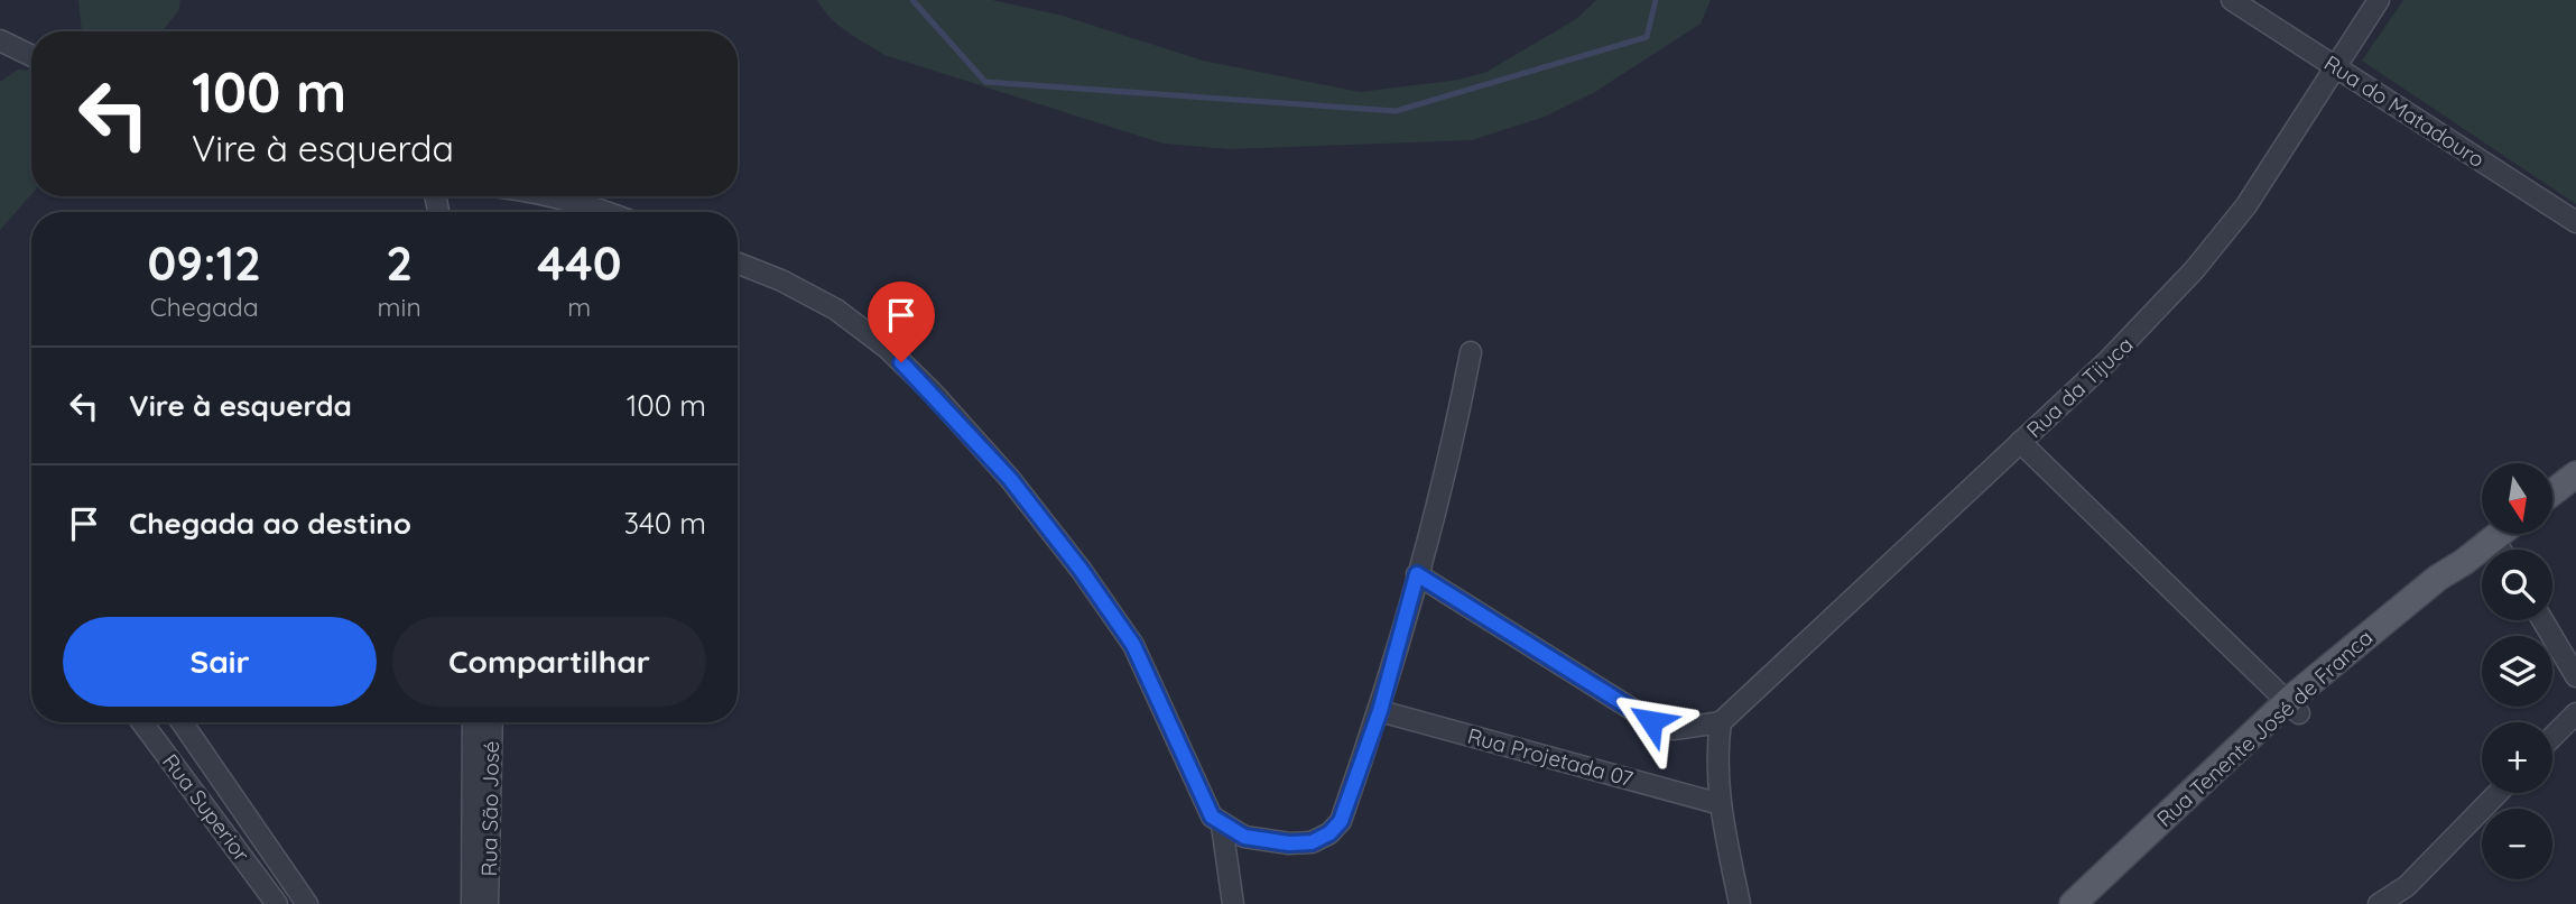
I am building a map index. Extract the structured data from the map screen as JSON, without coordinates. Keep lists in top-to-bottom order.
{
  "streets": {
    "main road": ["Rua Tenente José de Franca"],
    "street": [
      "Rua do Matadouro",
      "Rua da Tijuca",
      "Rua Projetada 07",
      "Rua Superior",
      "Rua São José"
    ]
  },
  "crossings": [
    ["Rua do Matadouro", "Rua da Tijuca"]
  ],
  "north": "bottom",
  "page": {
    "turn": ["100 m", "Vire à esquerda"],
    "eta": [
      "09:12",
      "Chegada",
      "2",
      "min",
      "440",
      "m"
    ],
    "list": [
      {
        "name": "Vire à esquerda",
        "value": "100 m"
      },
      {
        "name": "Chegada ao destino",
        "value": "340 m"
      }
    ],
    "map_buttons": ["+", "−"],
    "buttons": ["Sair", "Compartilhar"]
  }
}
